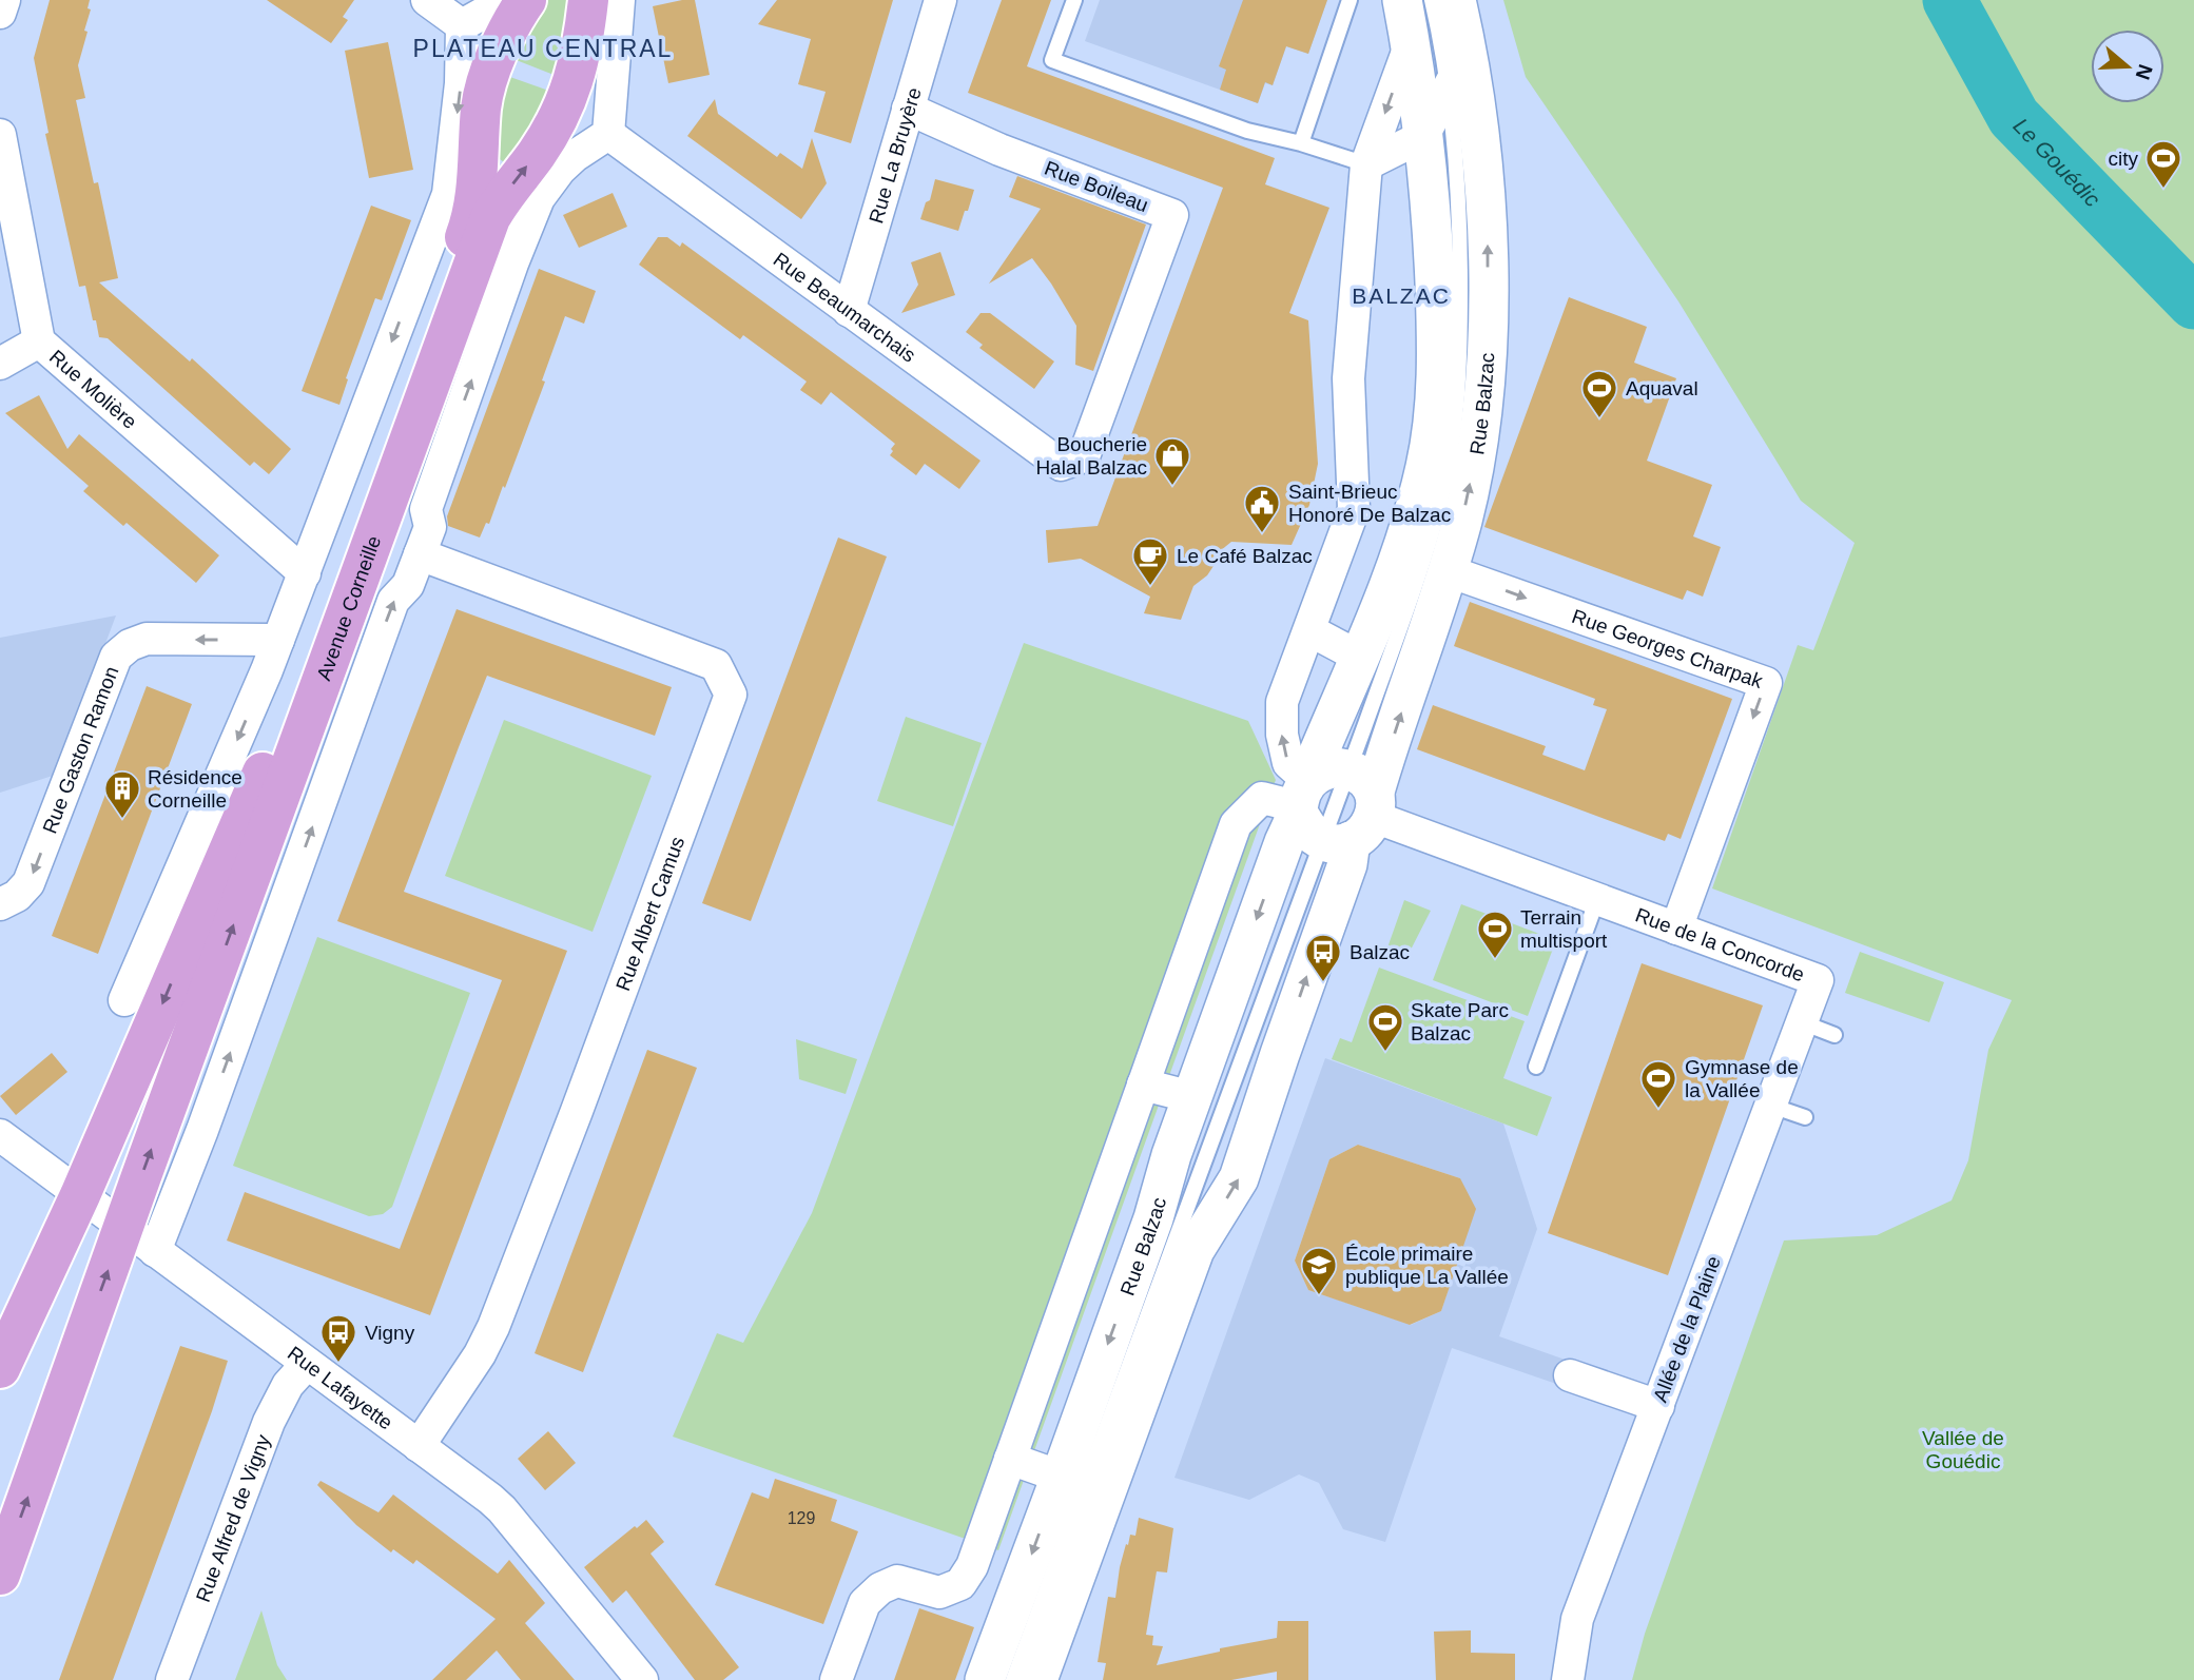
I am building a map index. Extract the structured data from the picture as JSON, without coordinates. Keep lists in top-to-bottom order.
{
  "streets": {
    "main road": ["Avenue Corneille"],
    "street": [
      "Rue La Bruyère",
      "Rue Boileau",
      "Rue Beaumarchais",
      "Rue Molière",
      "Rue Balzac",
      "Rue Georges Charpak",
      "Rue Gaston Ramon",
      "Rue Albert Camus",
      "Rue de la Concorde",
      "Allée de la Plaine",
      "Rue Lafayette",
      "Rue Alfred de Vigny"
    ]
  },
  "crossings": [
    ["Rue La Bruyère", "Rue Boileau"],
    ["Rue La Bruyère", "Rue Beaumarchais"],
    ["Rue Boileau", "Rue Beaumarchais"],
    ["Rue Balzac", "Rue Georges Charpak"],
    ["Rue Balzac", "Rue de la Concorde"],
    ["Avenue Corneille", "Rue Lafayette"],
    ["Rue Georges Charpak", "Rue de la Concorde"],
    ["Rue Albert Camus", "Rue Lafayette"],
    ["Rue de la Concorde", "Allée de la Plaine"],
    ["Rue Lafayette", "Rue Alfred de Vigny"]
  ],
  "districts": ["PLATEAU CENTRAL", "BALZAC"],
  "water": ["Le Gouédic"],
  "parks": ["Vallée de Gouédic"],
  "places": {
    "sports": [
      "city",
      "Aquaval",
      "Terrain multisport",
      "Skate Parc Balzac",
      "Gymnase de la Vallée"
    ],
    "shop": ["Boucherie Halal Balzac"],
    "public building": ["Saint-Brieuc Honoré De Balzac"],
    "cafe": ["Le Café Balzac"],
    "building": ["Résidence Corneille"],
    "bus stop": ["Balzac", "Vigny"],
    "school or university": ["École primaire publique La Vallée"]
  },
  "house_numbers": ["129"],
  "north": "right"
}
